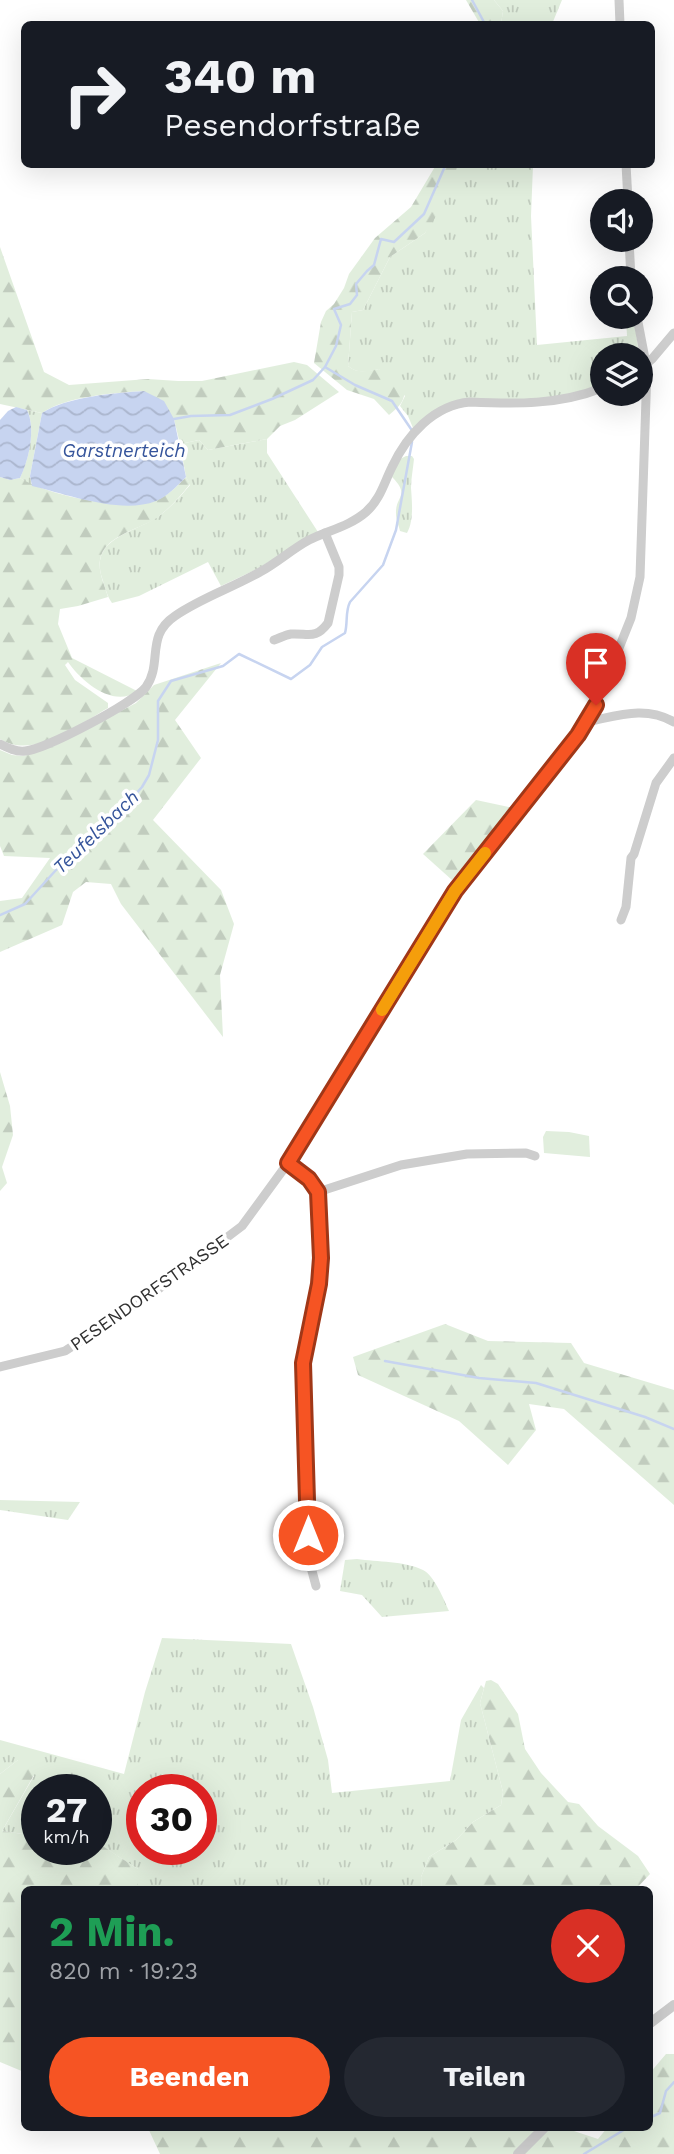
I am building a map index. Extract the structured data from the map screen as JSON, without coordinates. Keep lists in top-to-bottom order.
{
  "streets": {
    "street": ["PESENDORFSTRASSE"]
  },
  "water": ["Garstnerteich", "Teufelsbach"],
  "page": {
    "turn": ["340 m", "Pesendorfstraße"],
    "speed": "27 km/h",
    "limit": "30",
    "heading": ["2 Min.", "820 m · 19:23"],
    "buttons": ["Beenden", "Teilen"]
  }
}
